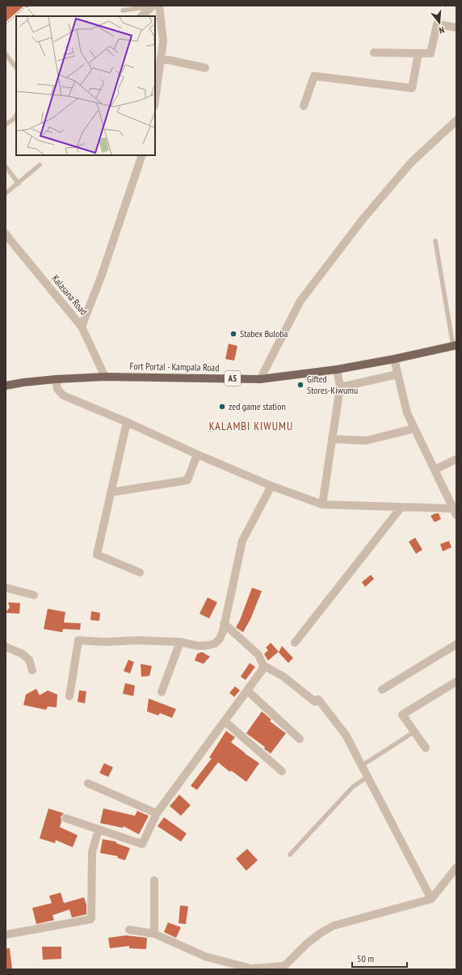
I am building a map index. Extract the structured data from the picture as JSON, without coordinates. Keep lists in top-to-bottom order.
{
  "streets": {
    "main road": ["Fort Portal - Kampala Road", "A5"],
    "street": ["Kalasana Road"]
  },
  "crossings": [
    ["Kalasana Road", "Fort Portal - Kampala Road"]
  ],
  "districts": ["KALAMBI KIWUMU"],
  "places": ["Stabex Buloba", "Gifted Stores-Kiwumu", "zed game station"],
  "scale_bar": "50 m",
  "north": "bottom"
}
